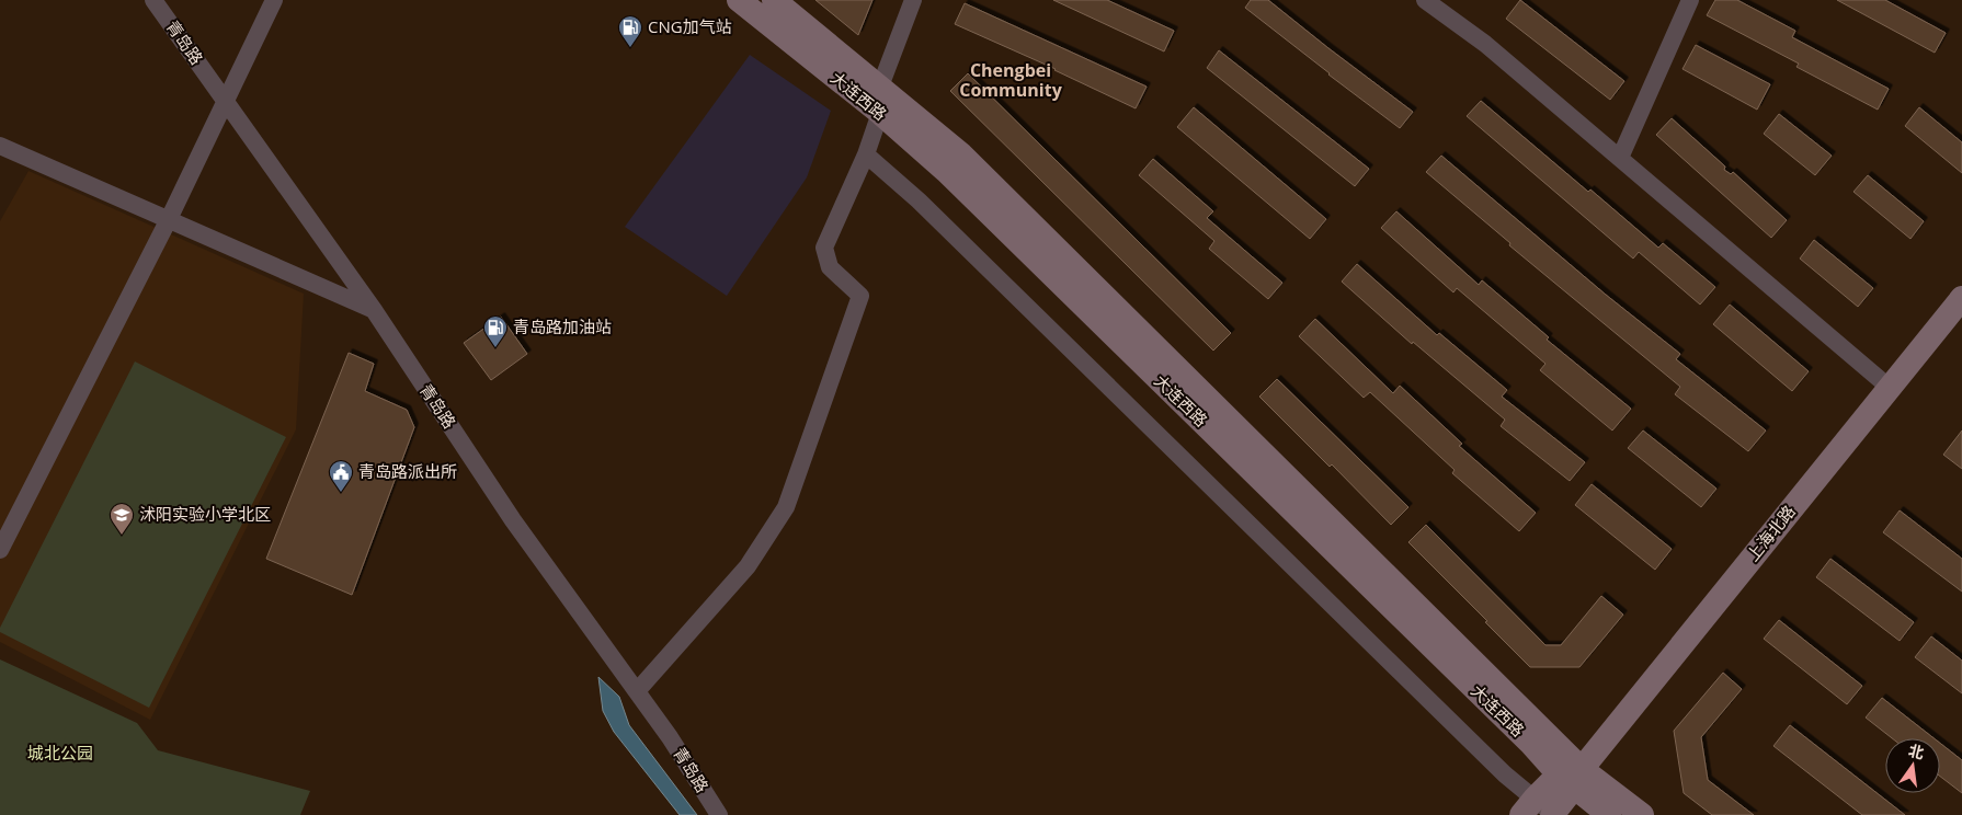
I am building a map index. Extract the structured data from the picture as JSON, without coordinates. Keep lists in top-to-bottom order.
{
  "streets": {
    "main road": ["大连西路", "上海北路"],
    "street": ["青岛路"]
  },
  "crossings": [
    ["大连西路", "上海北路"]
  ],
  "districts": ["Chengbei Community"],
  "parks": ["城北公园"],
  "places": {
    "fuel station": ["CNG加气站", "青岛路加油站"],
    "public building": ["青岛路派出所"],
    "school or university": ["沭阳实验小学北区"]
  },
  "north": "top"
}
